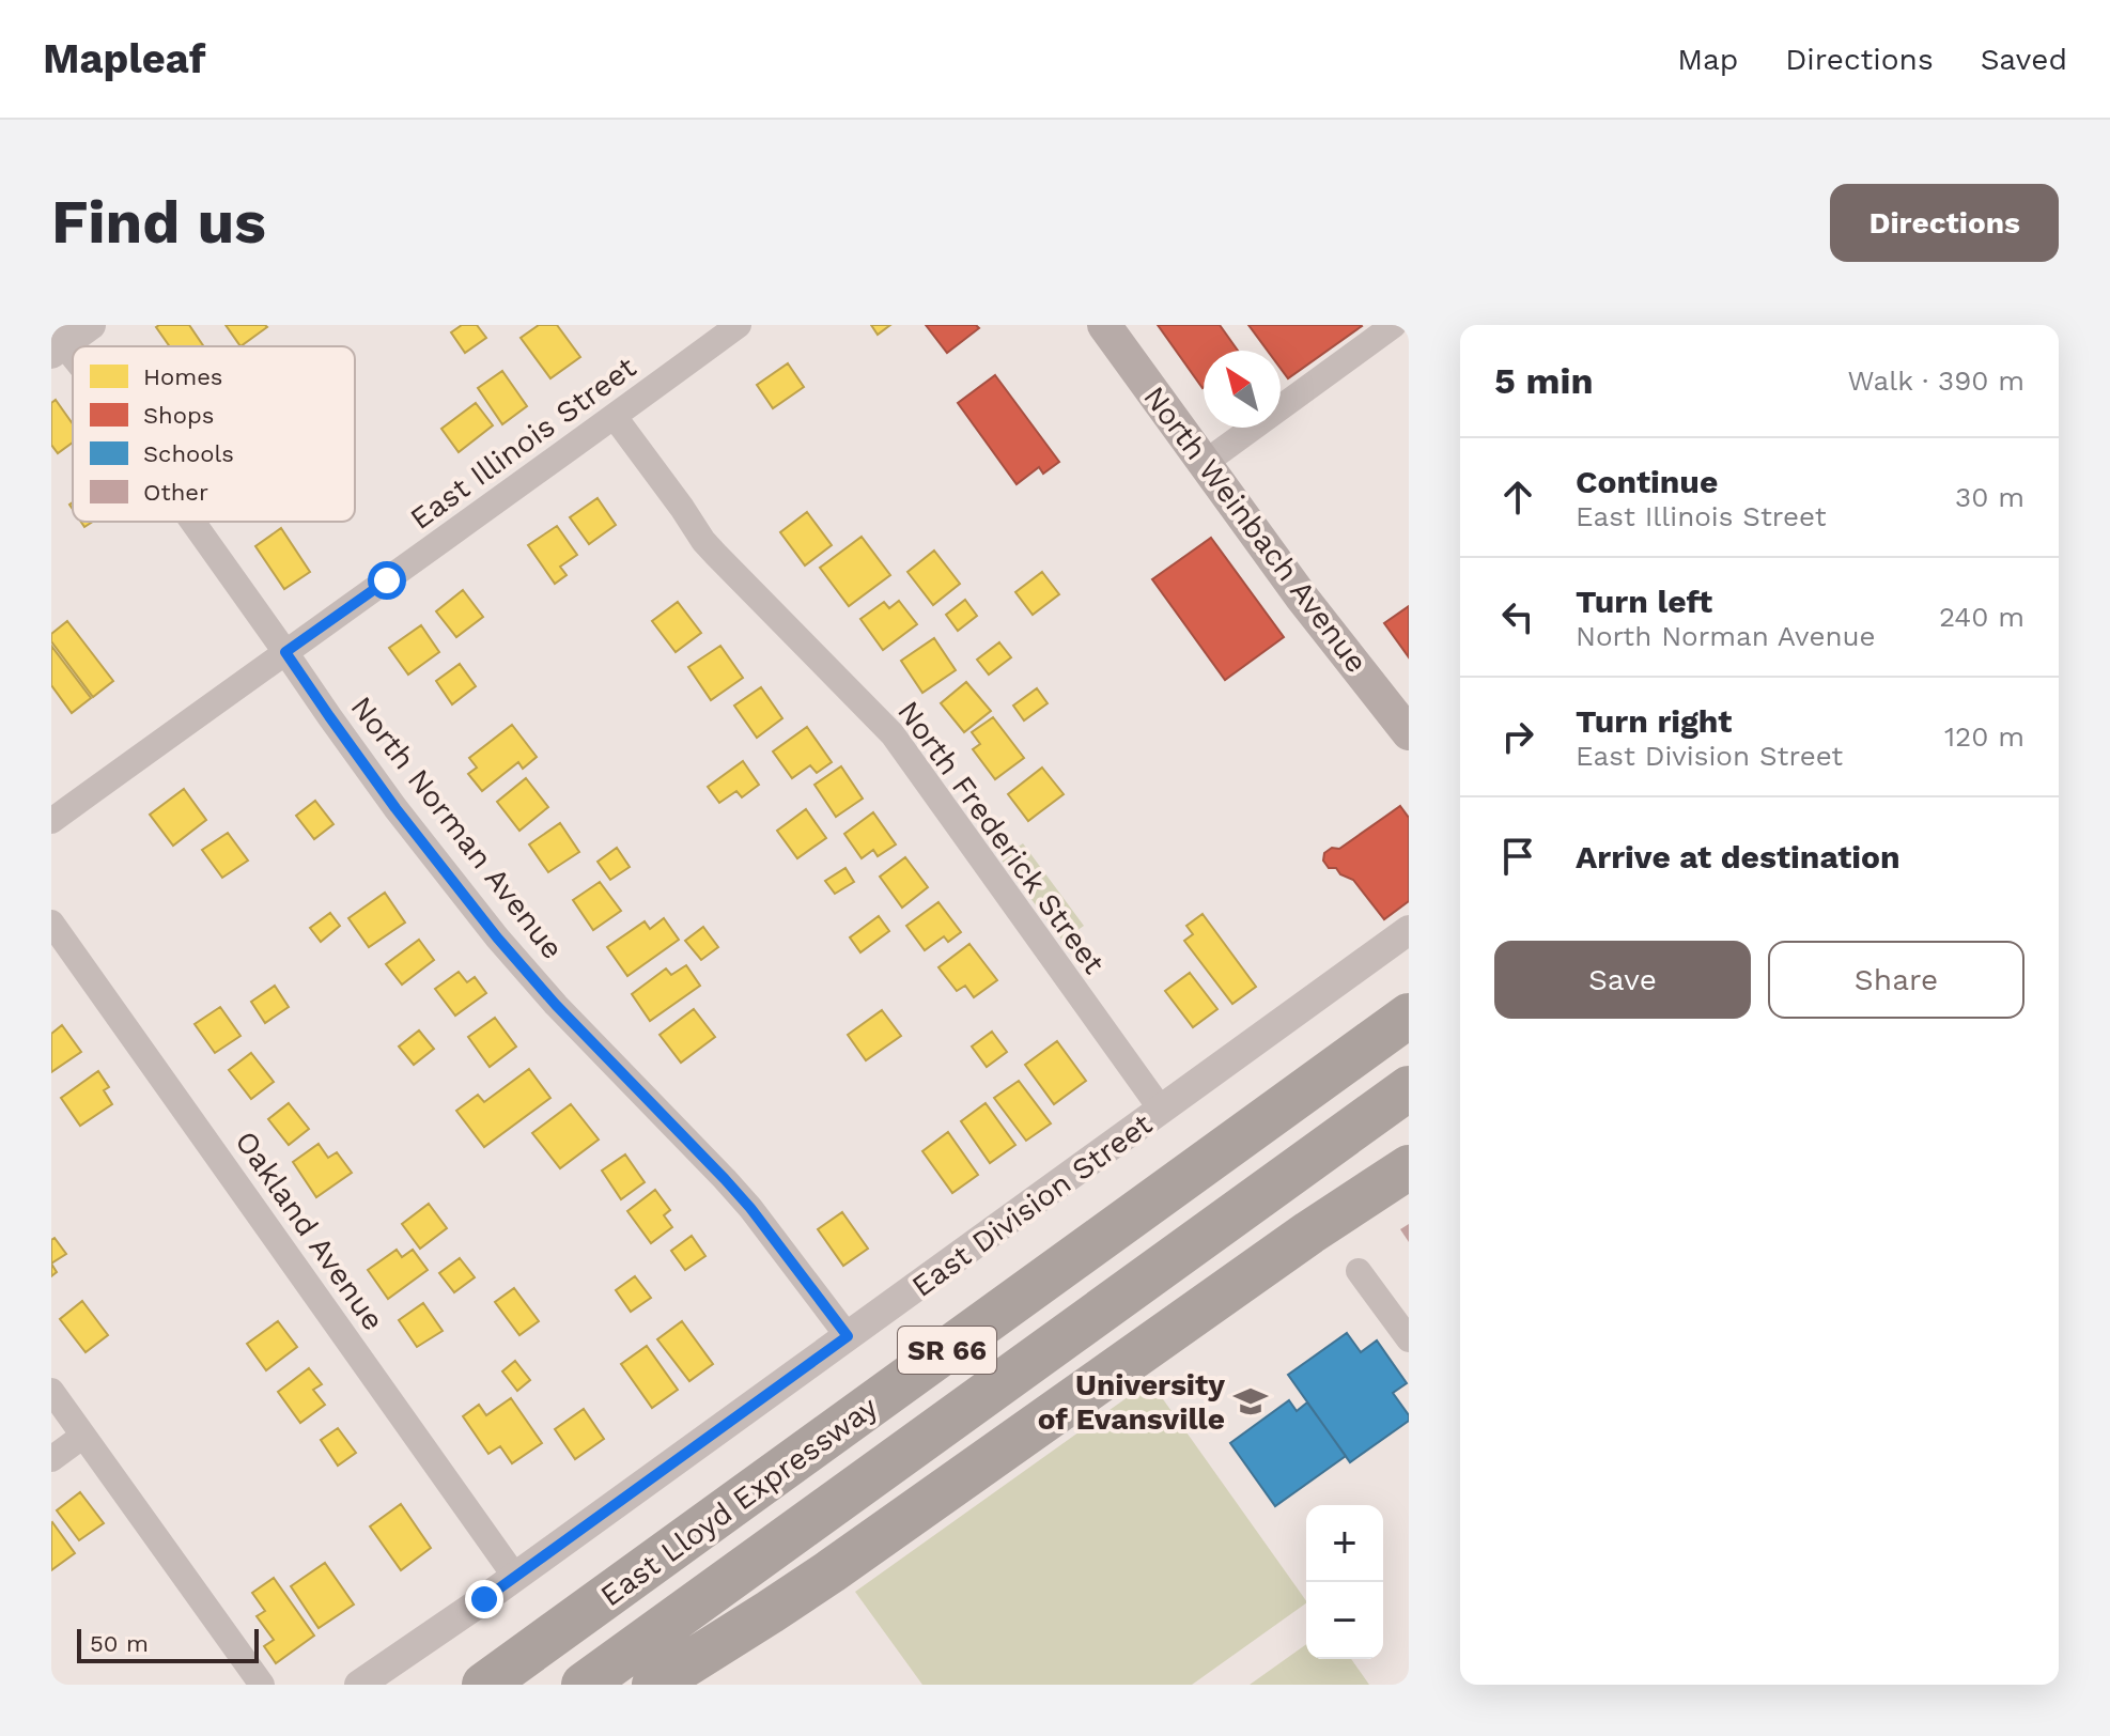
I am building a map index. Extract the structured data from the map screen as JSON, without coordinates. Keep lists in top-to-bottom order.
{
  "streets": {
    "highway": ["SR 66", "East Lloyd Expressway"],
    "main road": ["North Weinbach Avenue"],
    "street": [
      "East Illinois Street",
      "North Norman Avenue",
      "North Frederick Street",
      "East Division Street",
      "Oakland Avenue"
    ]
  },
  "crossings": [
    ["East Illinois Street", "North Norman Avenue"],
    ["East Illinois Street", "North Frederick Street"],
    ["North Norman Avenue", "East Division Street"],
    ["North Frederick Street", "East Division Street"],
    ["East Division Street", "Oakland Avenue"]
  ],
  "places": {
    "school or university": ["University of Evansville"]
  },
  "legend": [
    "Homes",
    "Shops",
    "Schools",
    "Other"
  ],
  "scale_bar": "50 m",
  "north": "top left",
  "page": {
    "header": "Mapleaf",
    "nav": ["Map", "Directions", "Saved"],
    "buttons": [
      "Directions",
      ["Save", "Share"]
    ],
    "title": "Find us",
    "heading": ["5 min", "Walk · 390 m"],
    "list": [
      ["Continue", "East Illinois Street", "30 m"],
      ["Turn left", "North Norman Avenue", "240 m"],
      ["Turn right", "East Division Street", "120 m"],
      "Arrive at destination"
    ],
    "map_buttons": ["+", "−"],
    "scale": "50 m"
  }
}
